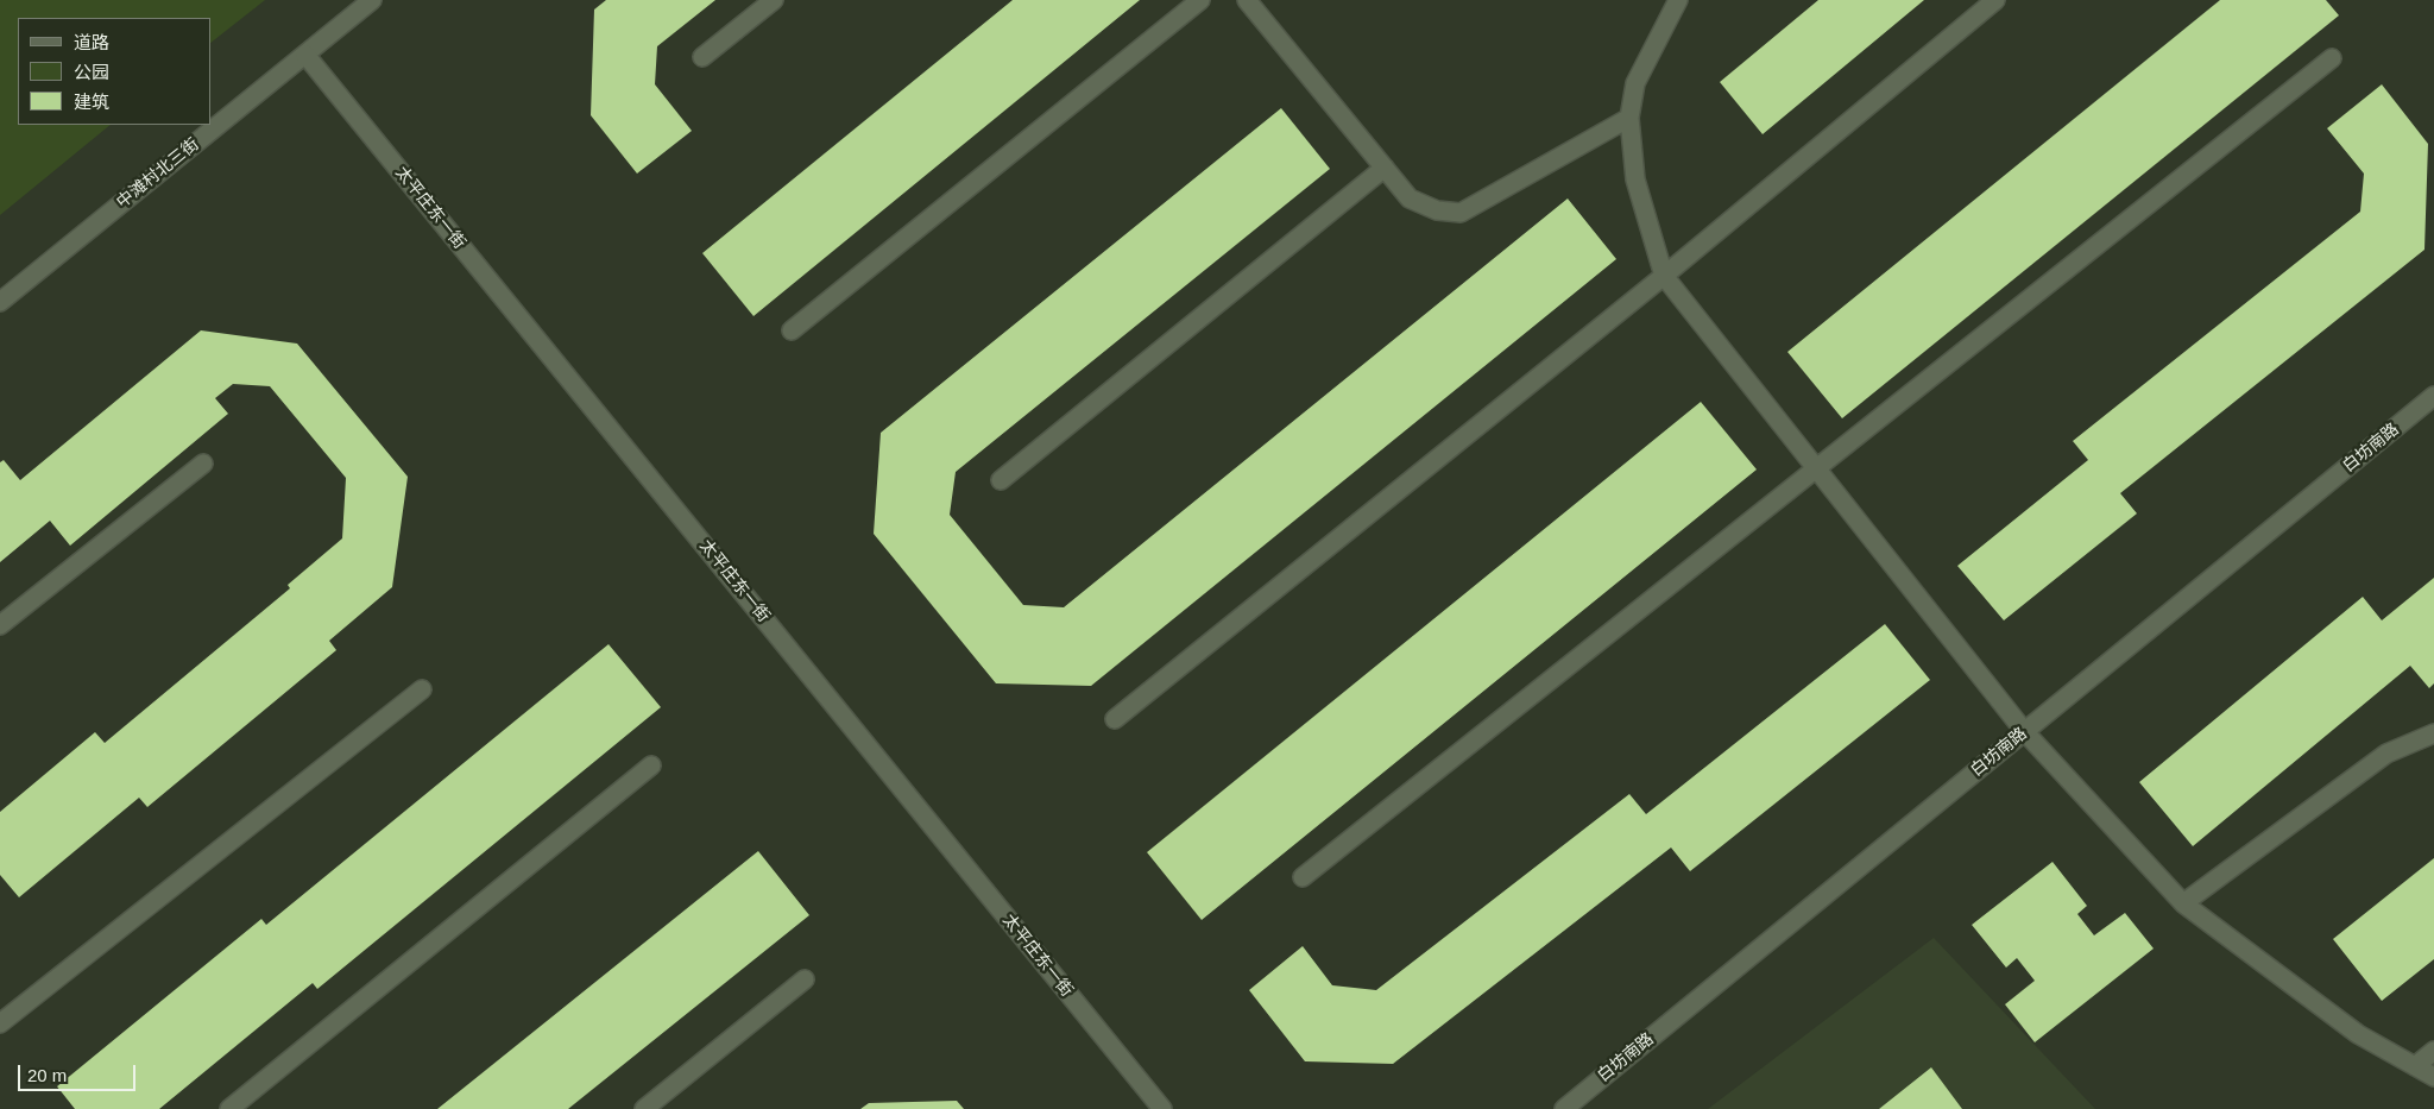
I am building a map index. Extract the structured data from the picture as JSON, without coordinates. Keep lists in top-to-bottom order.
{
  "streets": {
    "street": ["中滩村北三街", "太平庄东一街", "白坊南路"]
  },
  "crossings": [
    ["中滩村北三街", "太平庄东一街"]
  ],
  "legend": ["道路", "公园", "建筑"],
  "scale_bar": "20 m"
}
